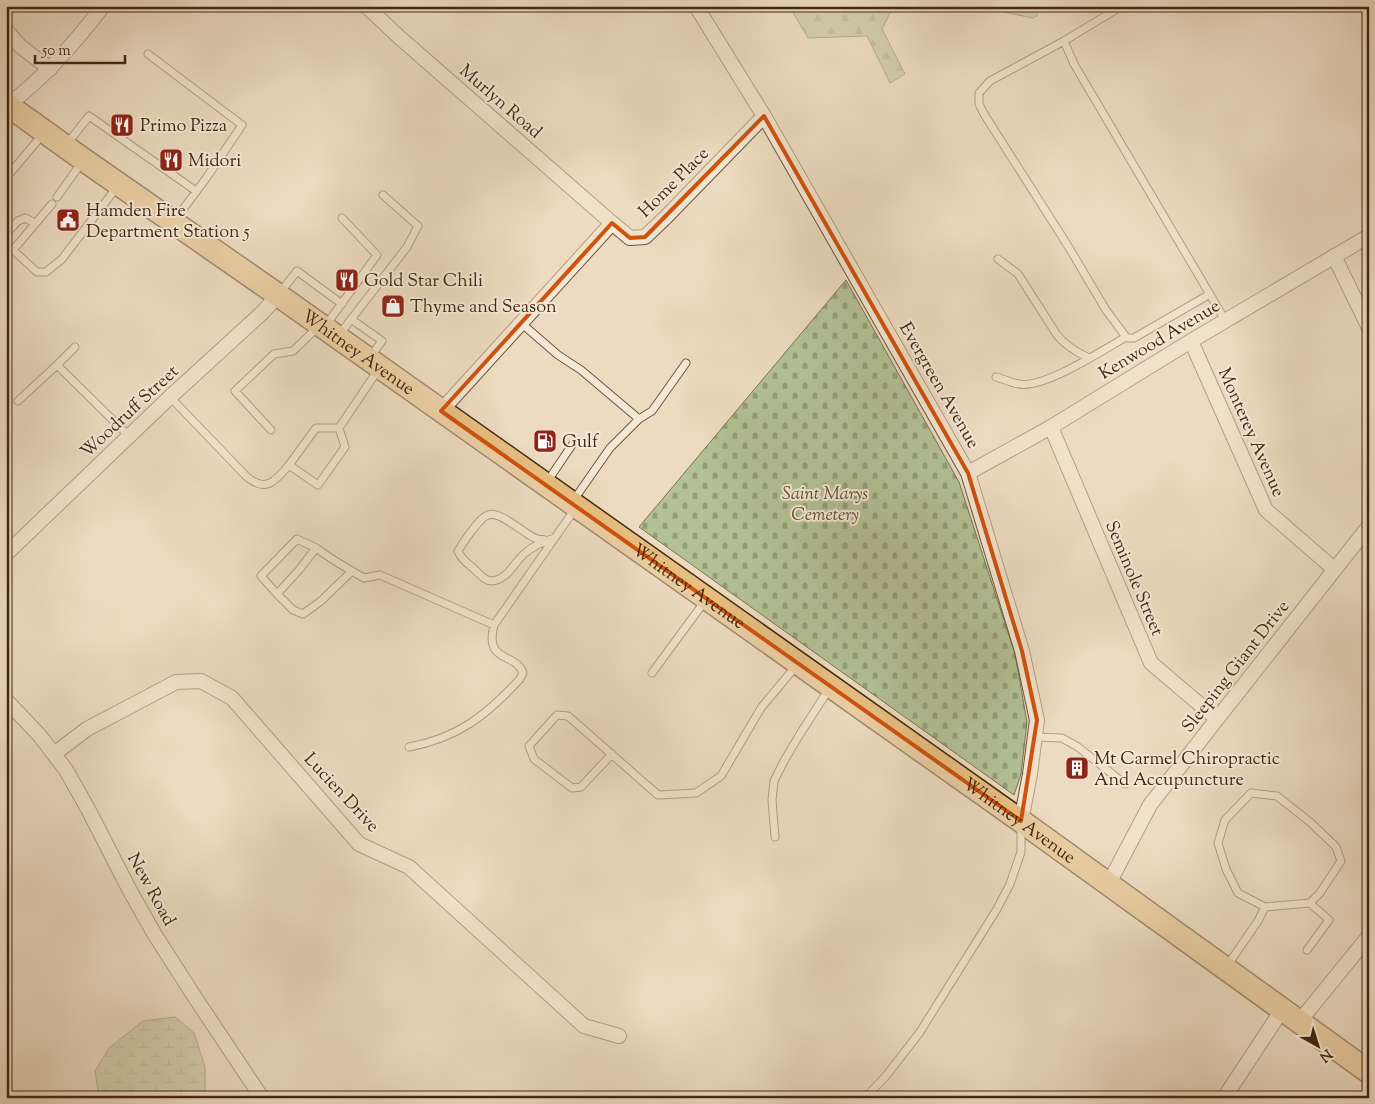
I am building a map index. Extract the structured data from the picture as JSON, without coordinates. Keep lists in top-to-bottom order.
{
  "streets": {
    "highway": ["Whitney Avenue"],
    "street": [
      "Murlyn Road",
      "Home Place",
      "Kenwood Avenue",
      "Evergreen Avenue",
      "Woodruff Street",
      "Monterey Avenue",
      "Seminole Street",
      "Sleeping Giant Drive",
      "Lucien Drive",
      "New Road"
    ]
  },
  "crossings": [
    ["Murlyn Road", "Home Place"],
    ["Home Place", "Evergreen Avenue"],
    ["Kenwood Avenue", "Evergreen Avenue"],
    ["Kenwood Avenue", "Monterey Avenue"],
    ["Kenwood Avenue", "Seminole Street"],
    ["Whitney Avenue", "Evergreen Avenue"],
    ["Whitney Avenue", "Woodruff Street"],
    ["Whitney Avenue", "Sleeping Giant Drive"],
    ["Monterey Avenue", "Sleeping Giant Drive"],
    ["Seminole Street", "Sleeping Giant Drive"],
    ["Lucien Drive", "New Road"]
  ],
  "parks": ["Saint Marys Cemetery"],
  "places": {
    "restaurant": ["Primo Pizza", "Midori", "Gold Star Chili"],
    "public building": ["Hamden Fire Department Station 5"],
    "shop": ["Thyme and Season"],
    "fuel station": ["Gulf"],
    "building": ["Mt Carmel Chiropractic And Accupuncture"]
  },
  "scale_bar": "50 m",
  "north": "bottom right"
}
